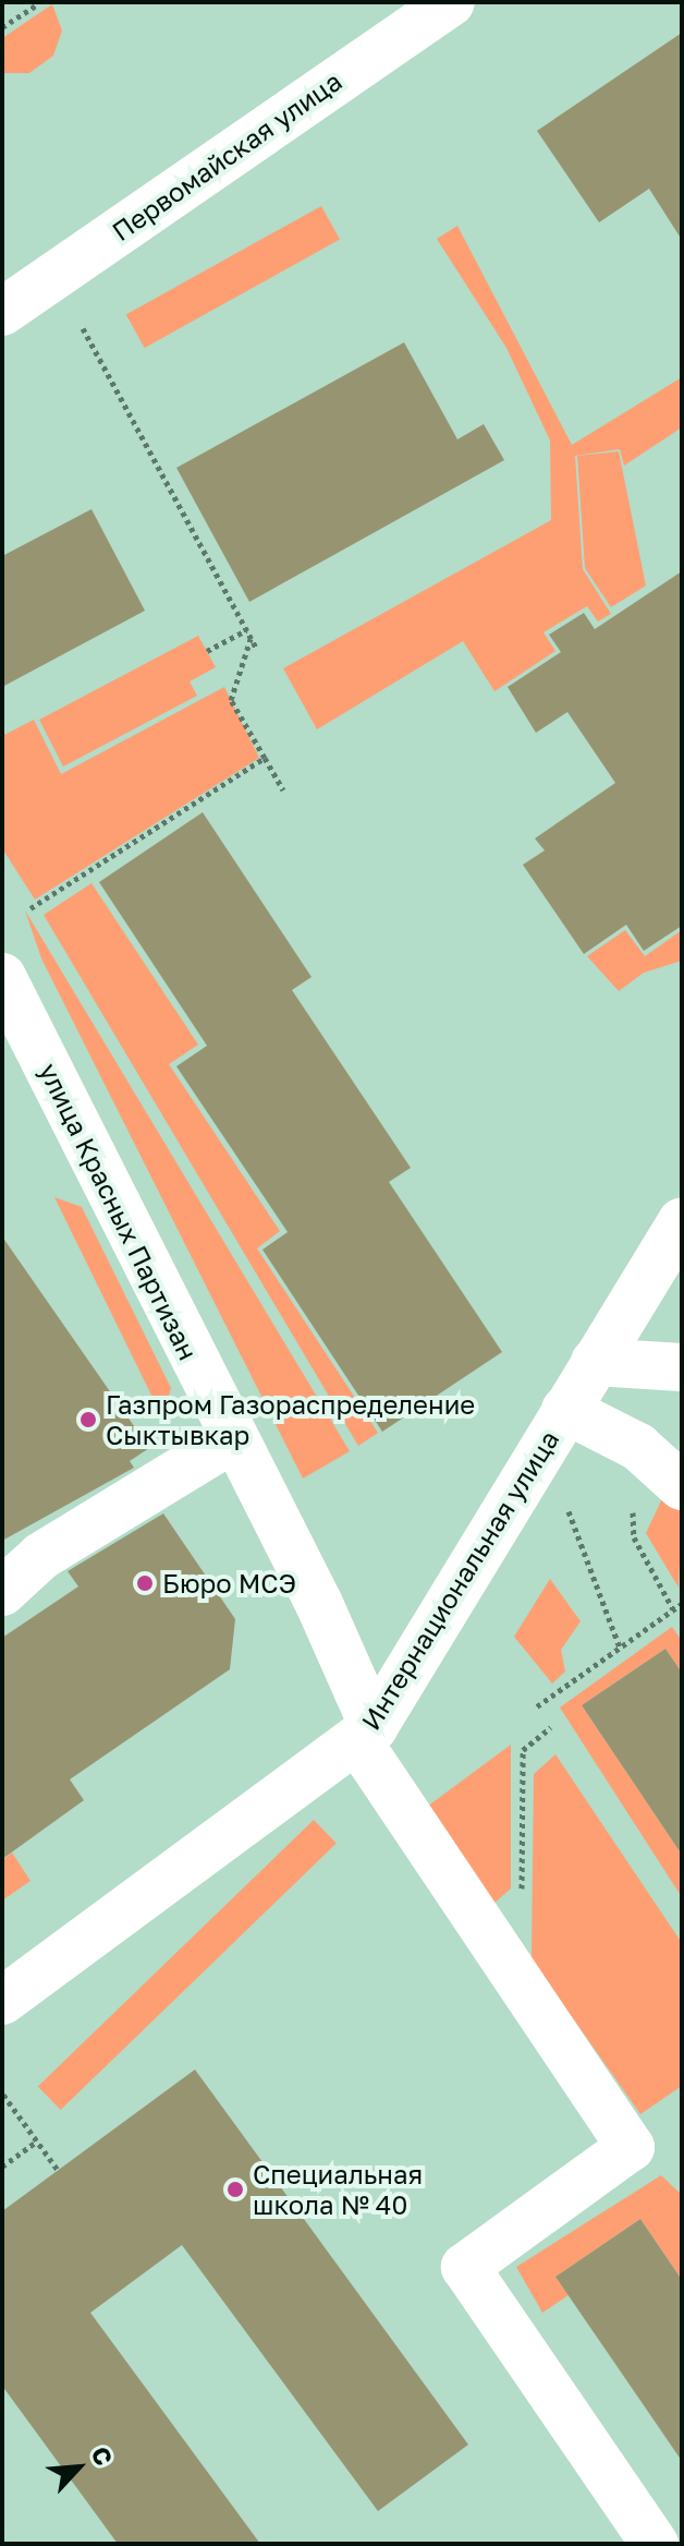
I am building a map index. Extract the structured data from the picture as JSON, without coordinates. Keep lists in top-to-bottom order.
{
  "streets": {
    "street": ["Первомайская улица", "улица Красных Партизан", "Интернациональная улица"]
  },
  "crossings": [
    ["улица Красных Партизан", "Интернациональная улица"]
  ],
  "places": ["Газпром Газораспределение Сыктывкар", "Бюро МСЭ", "Специальная школа № 40"],
  "north": "top right"
}
